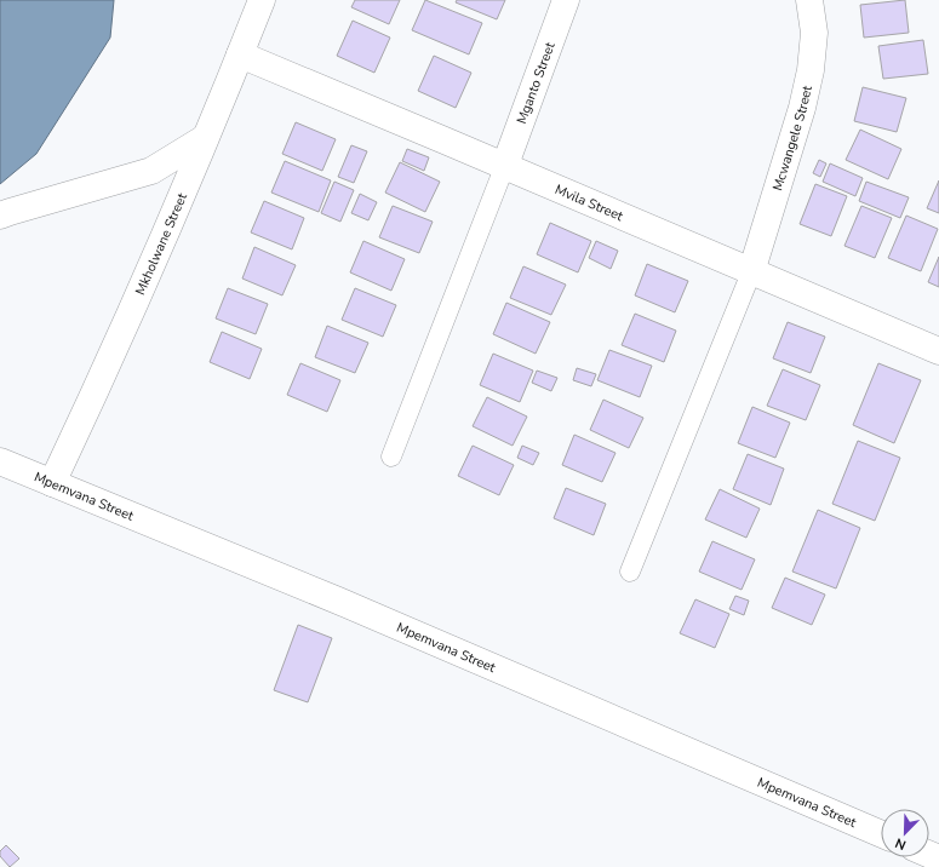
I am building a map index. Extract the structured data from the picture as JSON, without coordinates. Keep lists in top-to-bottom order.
{
  "streets": {
    "street": [
      "Mganto Street",
      "Mcwangele Street",
      "Mvila Street",
      "Mkholwane Street",
      "Mpemvana Street"
    ]
  },
  "crossings": [
    ["Mganto Street", "Mvila Street"],
    ["Mcwangele Street", "Mvila Street"],
    ["Mvila Street", "Mkholwane Street"],
    ["Mkholwane Street", "Mpemvana Street"]
  ],
  "north": "bottom left"
}
